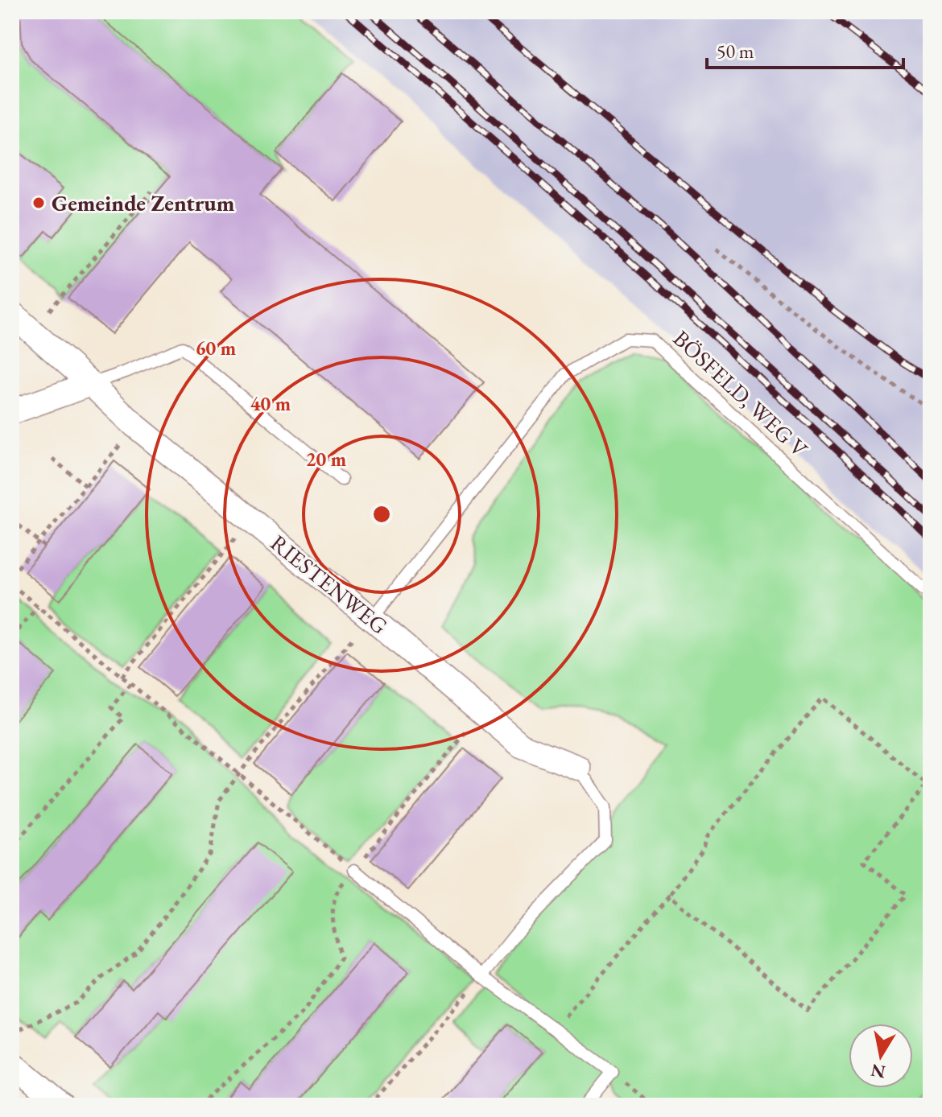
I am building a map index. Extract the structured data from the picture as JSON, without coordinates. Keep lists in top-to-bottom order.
{
  "streets": {
    "street": ["RIESTENWEG"],
    "lane": ["BÖSFELD, WEG V"]
  },
  "crossings": [
    ["BÖSFELD, WEG V", "RIESTENWEG"]
  ],
  "places": ["Gemeinde Zentrum"],
  "scale_bar": "50 m",
  "north": "bottom",
  "rings": ["60 m", "40 m", "20 m"]
}
